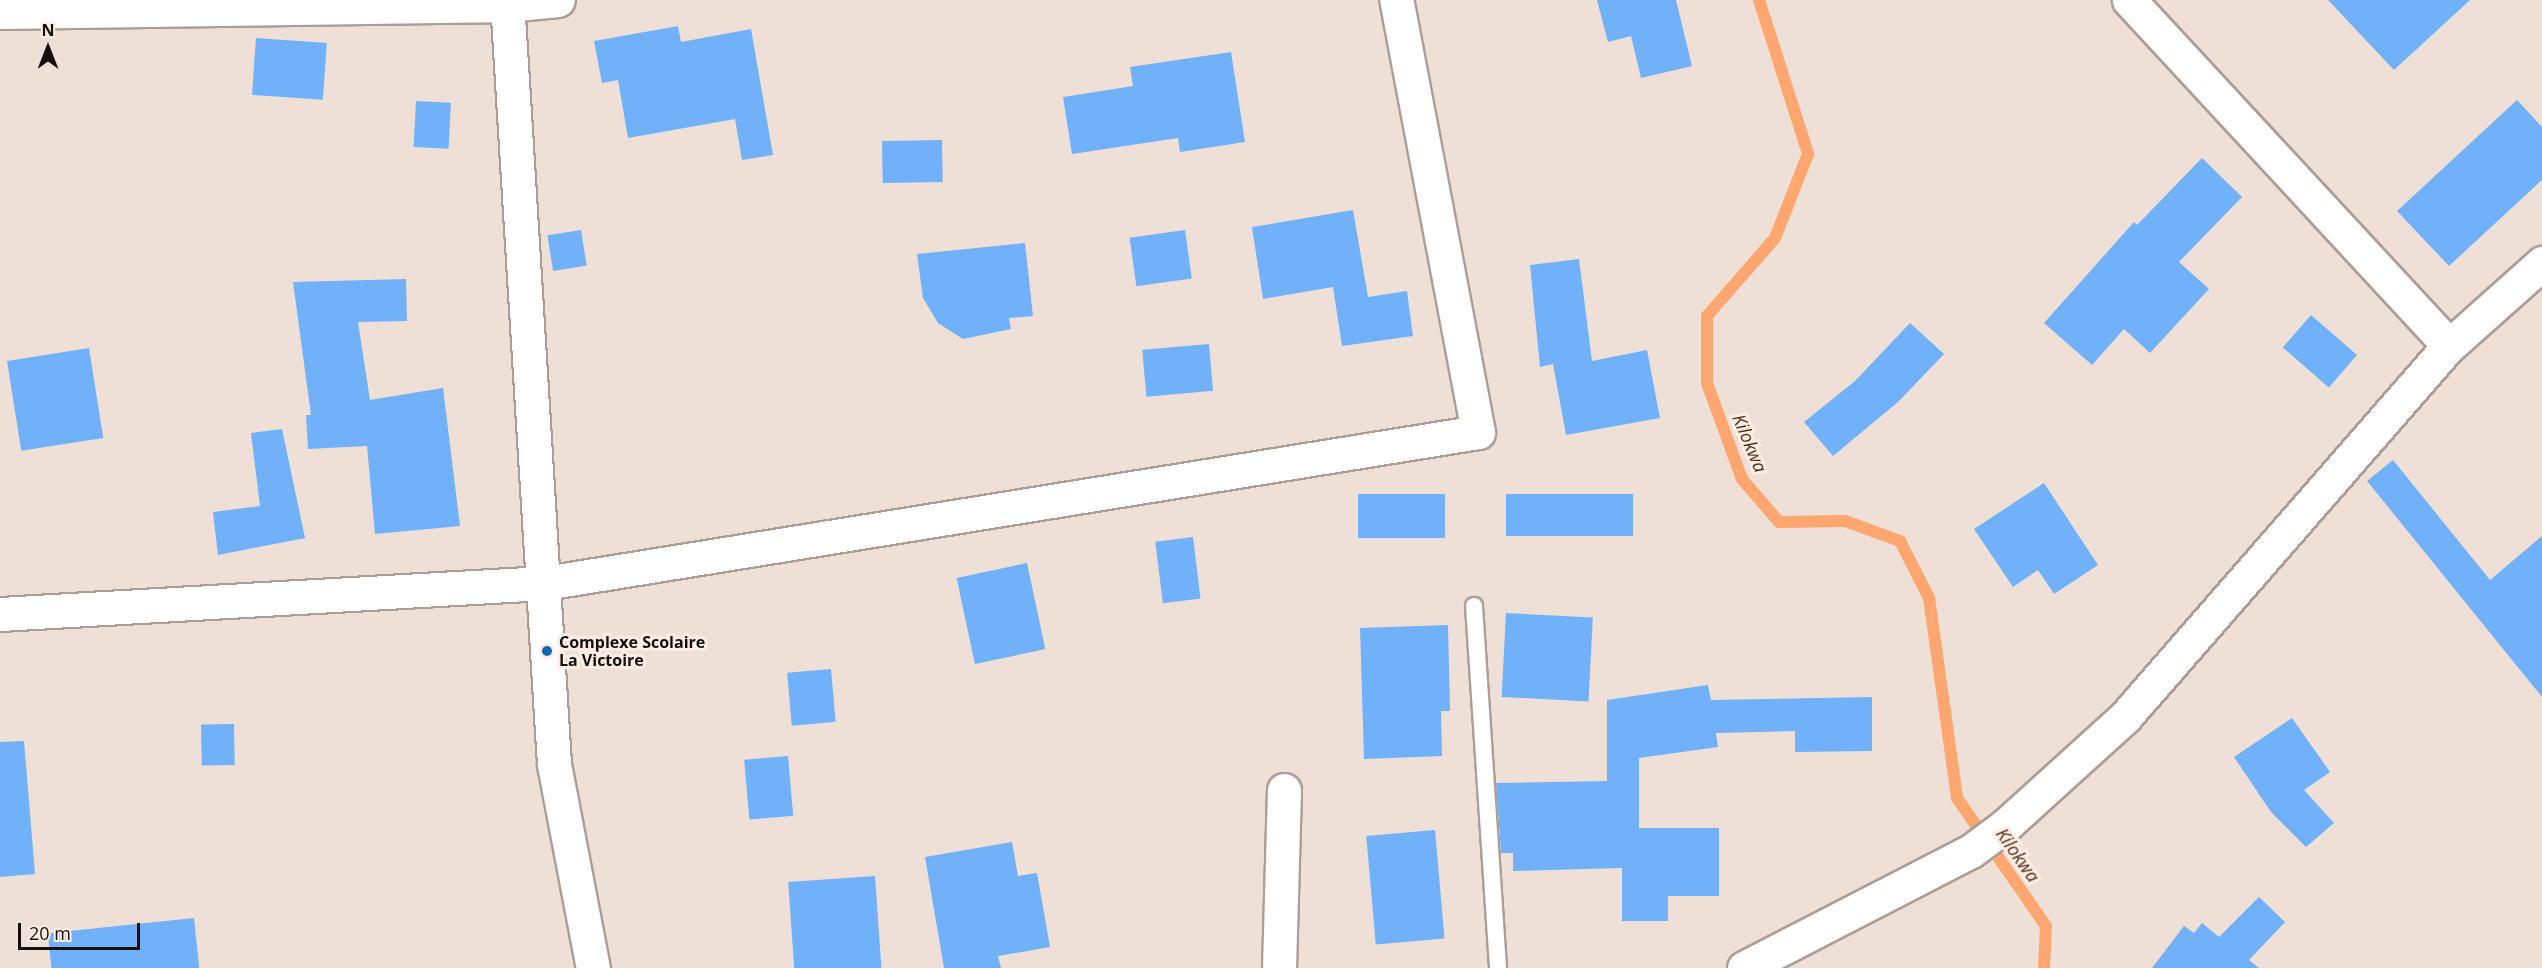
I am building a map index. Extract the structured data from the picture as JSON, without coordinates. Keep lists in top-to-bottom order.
{
  "water": ["Kilokwa"],
  "places": ["Complexe Scolaire La Victoire"],
  "scale_bar": "20 m",
  "north": "top"
}
